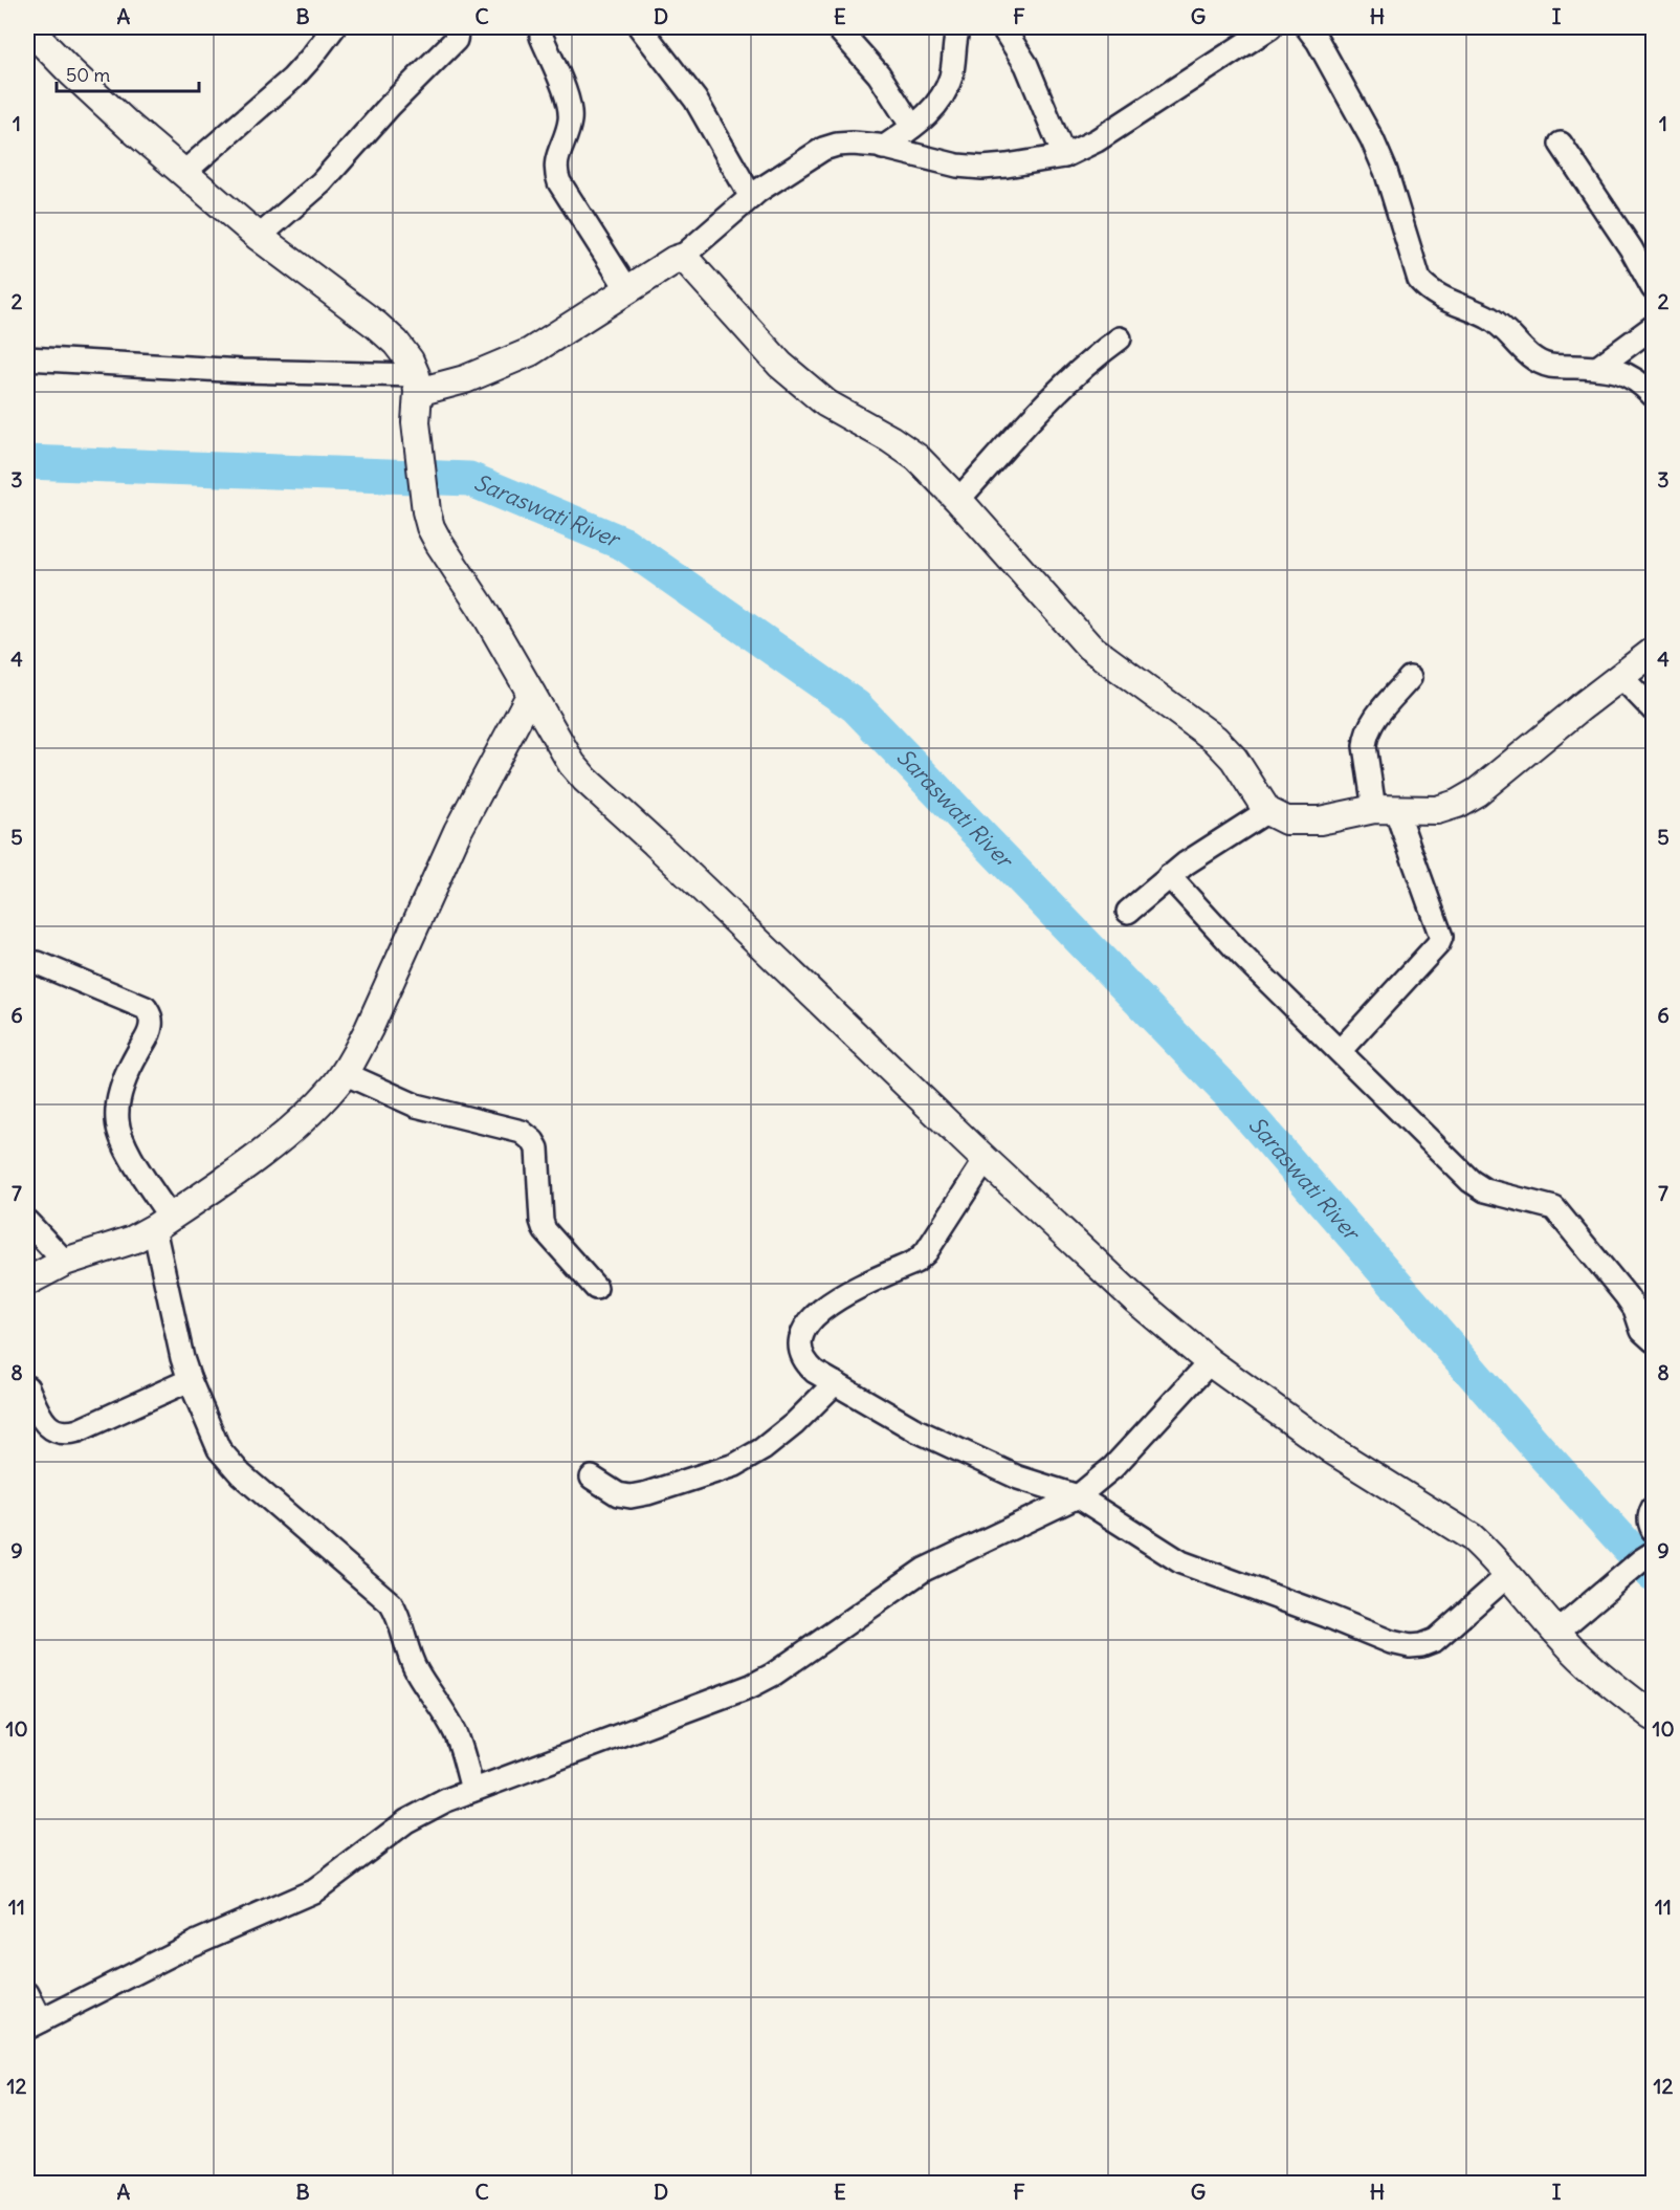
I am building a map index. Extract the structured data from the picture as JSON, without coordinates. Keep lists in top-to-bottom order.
{
  "water": ["Saraswati River"],
  "scale_bar": "50 m",
  "grid": {
    "columns": [
      "A",
      "B",
      "C",
      "D",
      "E",
      "F",
      "G",
      "H",
      "I"
    ],
    "rows": [
      "1",
      "2",
      "3",
      "4",
      "5",
      "6",
      "7",
      "8",
      "9",
      "10",
      "11",
      "12"
    ]
  }
}
